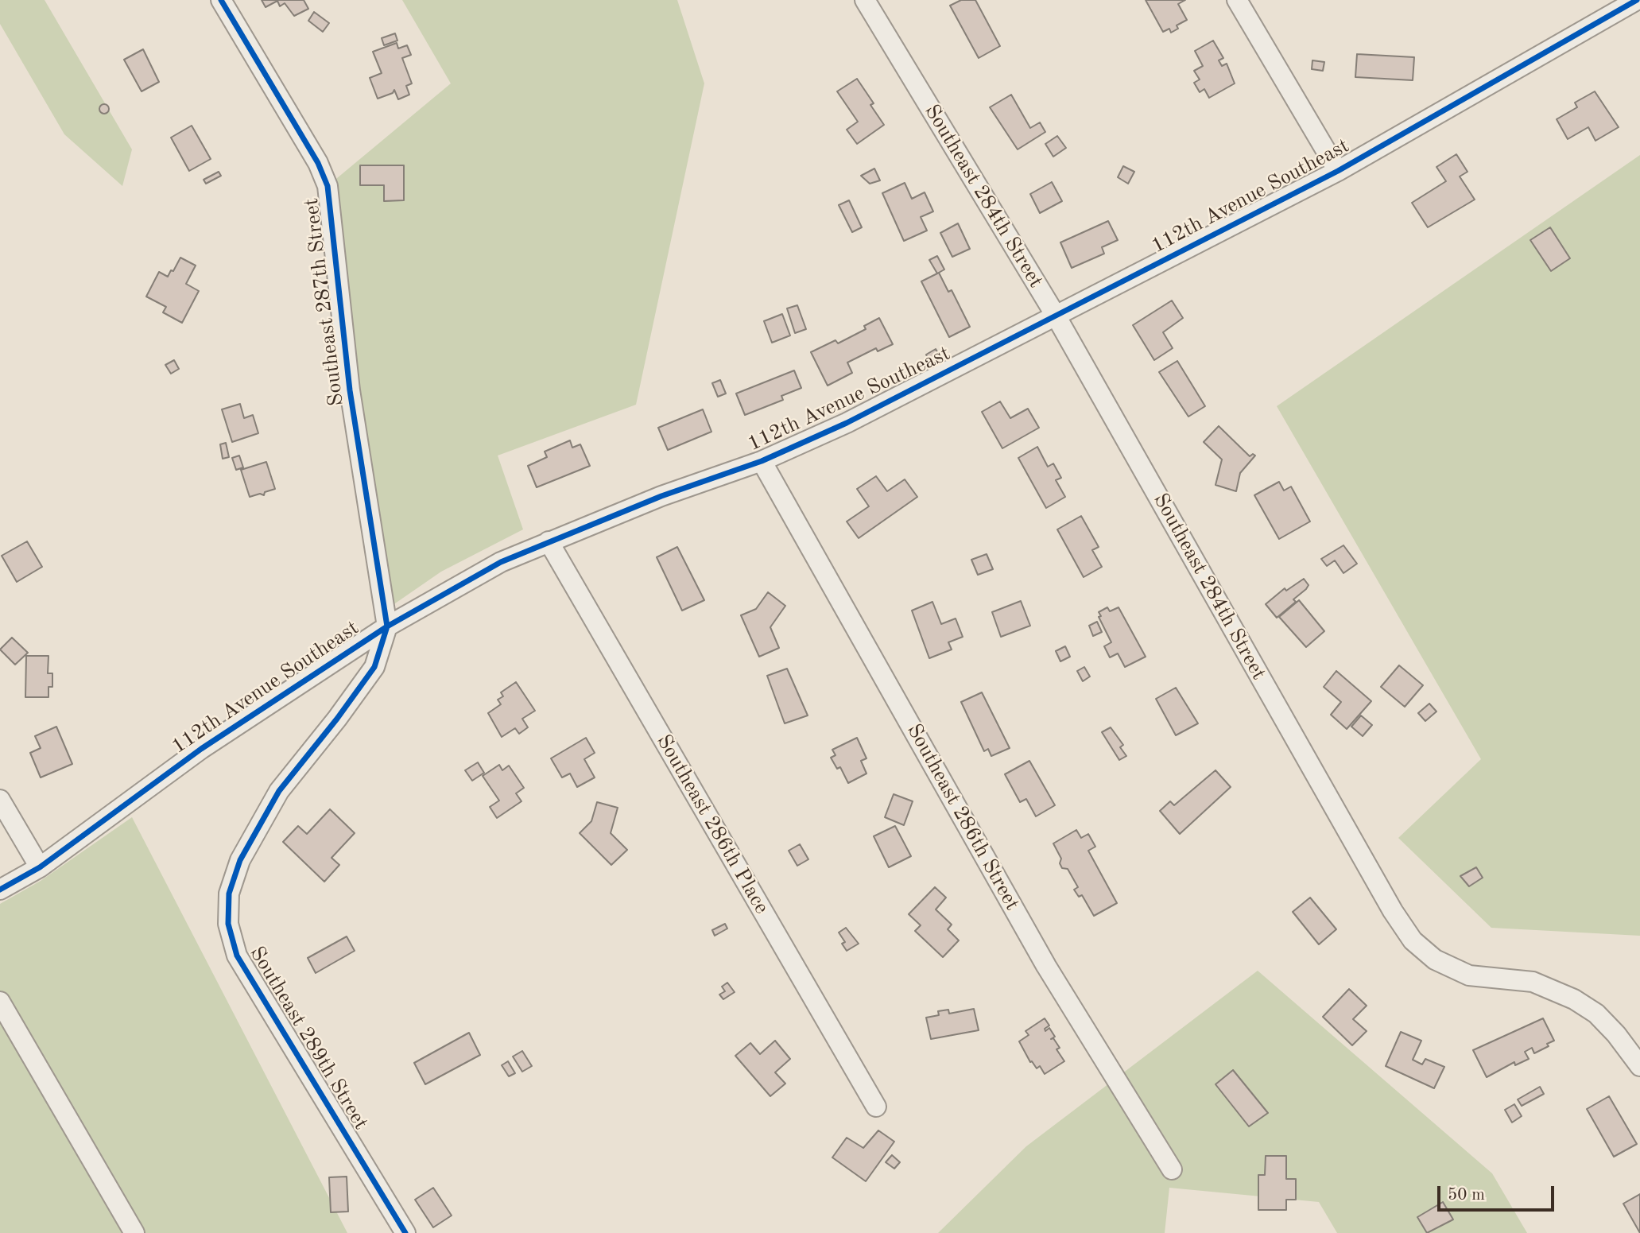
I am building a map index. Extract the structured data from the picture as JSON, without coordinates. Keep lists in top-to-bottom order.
{
  "streets": {
    "street": [
      "Southeast 284th Street",
      "112th Avenue Southeast",
      "Southeast 287th Street",
      "Southeast 286th Street",
      "Southeast 286th Place",
      "Southeast 289th Street"
    ]
  },
  "crossings": [
    ["Southeast 284th Street", "112th Avenue Southeast"],
    ["112th Avenue Southeast", "Southeast 287th Street"],
    ["112th Avenue Southeast", "Southeast 286th Street"],
    ["112th Avenue Southeast", "Southeast 286th Place"],
    ["112th Avenue Southeast", "Southeast 289th Street"],
    ["Southeast 287th Street", "Southeast 289th Street"]
  ],
  "scale_bar": "50 m"
}
